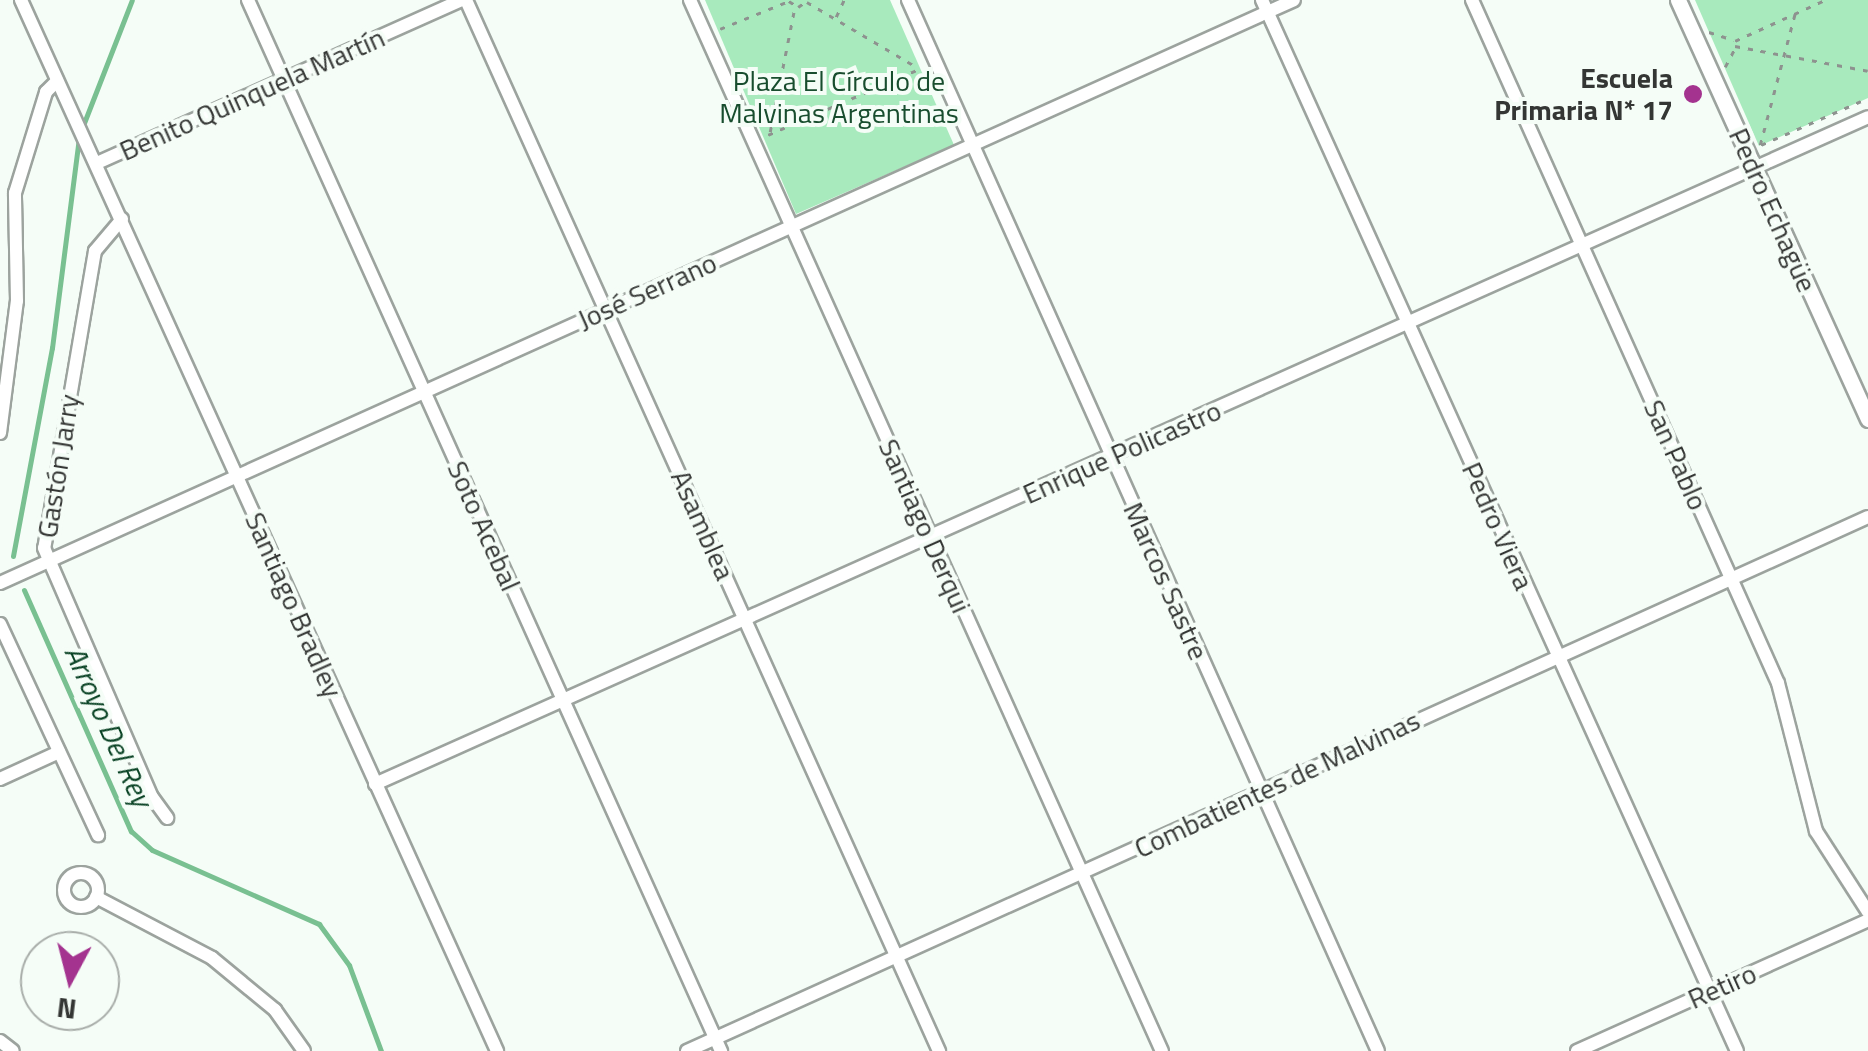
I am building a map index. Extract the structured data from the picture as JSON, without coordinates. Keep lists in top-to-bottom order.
{
  "streets": {
    "street": [
      "Benito Quinquela Martín",
      "Pedro Echagüe",
      "José Serrano",
      "Enrique Policastro",
      "San Pablo",
      "Gastón Jarry",
      "Asamblea",
      "Soto Acebal",
      "Santiago Derqui",
      "Pedro Viera",
      "Marcos Sastre",
      "Santiago Bradley",
      "Combatientes de Malvinas",
      "Retiro"
    ]
  },
  "crossings": [
    ["Benito Quinquela Martín", "Asamblea"],
    ["Benito Quinquela Martín", "Soto Acebal"],
    ["Benito Quinquela Martín", "Santiago Bradley"],
    ["Pedro Echagüe", "Enrique Policastro"],
    ["José Serrano", "Gastón Jarry"],
    ["José Serrano", "Asamblea"],
    ["José Serrano", "Soto Acebal"],
    ["José Serrano", "Santiago Derqui"],
    ["José Serrano", "Pedro Viera"],
    ["José Serrano", "Marcos Sastre"],
    ["José Serrano", "Santiago Bradley"],
    ["Enrique Policastro", "San Pablo"],
    ["Enrique Policastro", "Asamblea"],
    ["Enrique Policastro", "Soto Acebal"],
    ["Enrique Policastro", "Santiago Derqui"],
    ["Enrique Policastro", "Pedro Viera"],
    ["Enrique Policastro", "Marcos Sastre"],
    ["Enrique Policastro", "Santiago Bradley"],
    ["San Pablo", "Combatientes de Malvinas"],
    ["Gastón Jarry", "Santiago Bradley"],
    ["Asamblea", "Combatientes de Malvinas"],
    ["Soto Acebal", "Combatientes de Malvinas"],
    ["Santiago Derqui", "Combatientes de Malvinas"],
    ["Pedro Viera", "Combatientes de Malvinas"],
    ["Pedro Viera", "Retiro"],
    ["Marcos Sastre", "Combatientes de Malvinas"]
  ],
  "water": ["Arroyo Del Rey"],
  "parks": ["Plaza El Círculo de Malvinas Argentinas"],
  "places": ["Escuela Primaria N* 17"],
  "north": "bottom"
}
